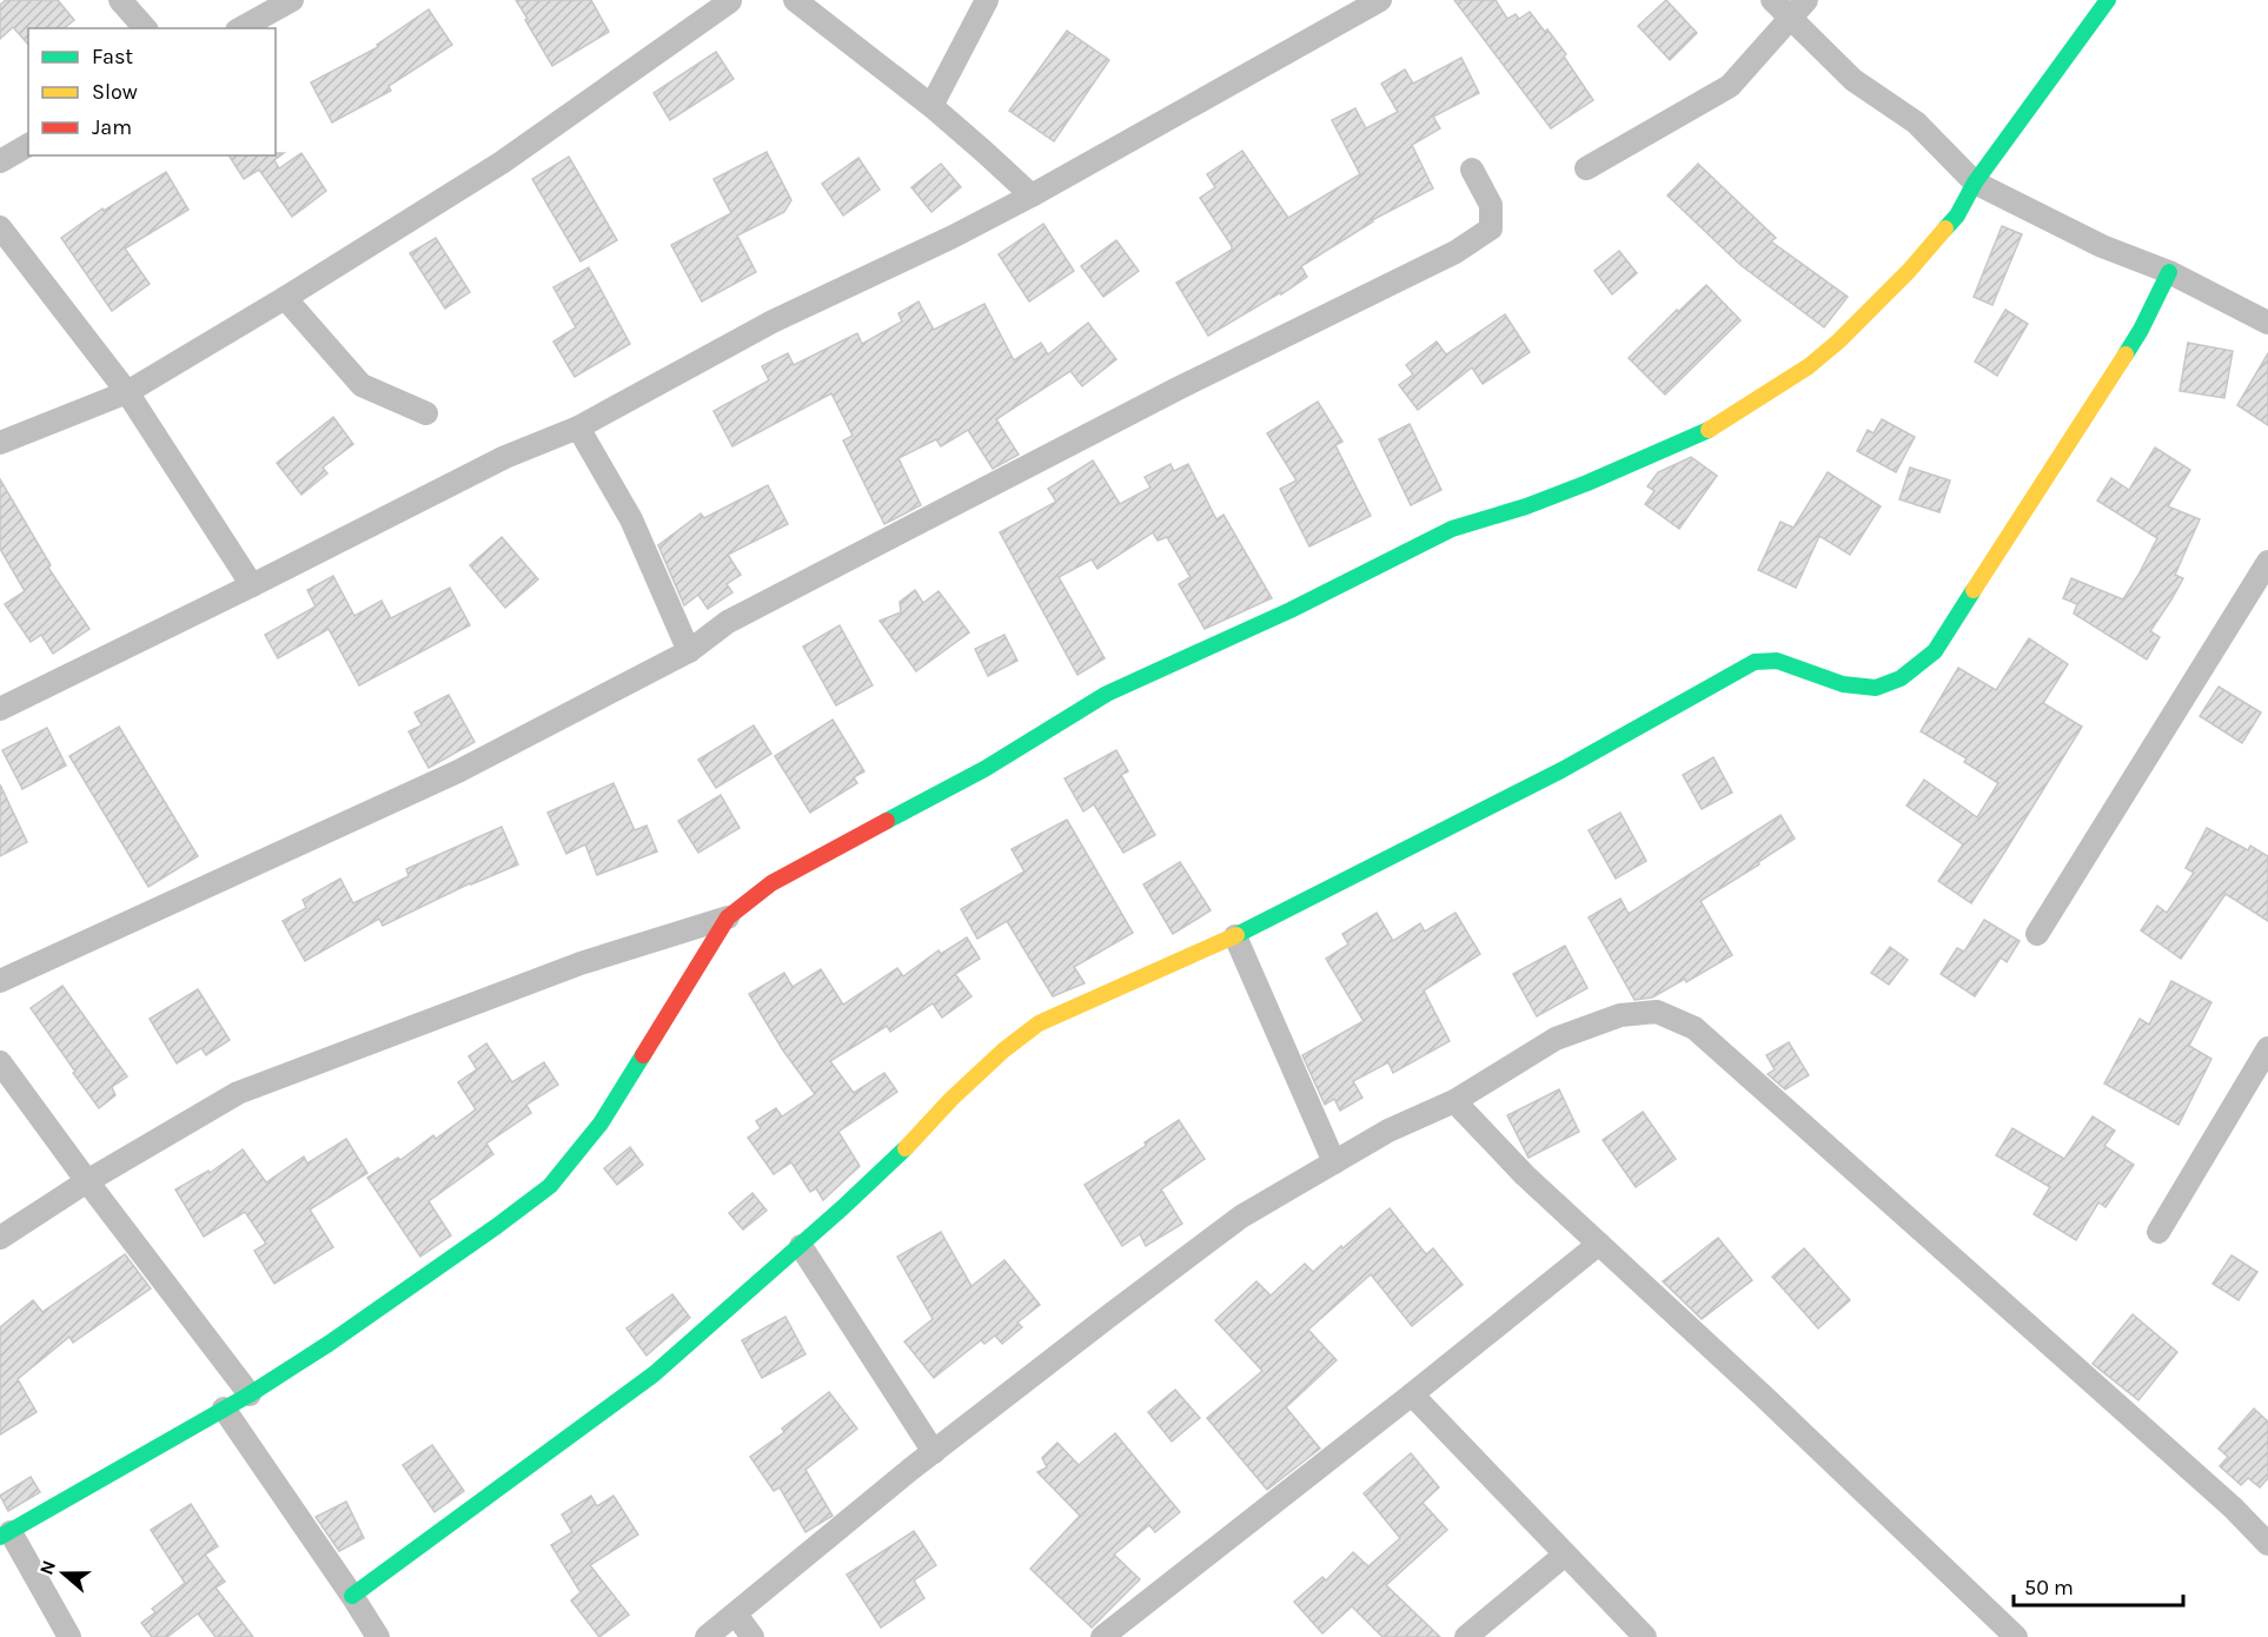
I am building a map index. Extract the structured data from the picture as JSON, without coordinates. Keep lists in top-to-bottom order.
{
  "legend": ["Fast", "Slow", "Jam"],
  "scale_bar": "50 m",
  "north": "left"
}
